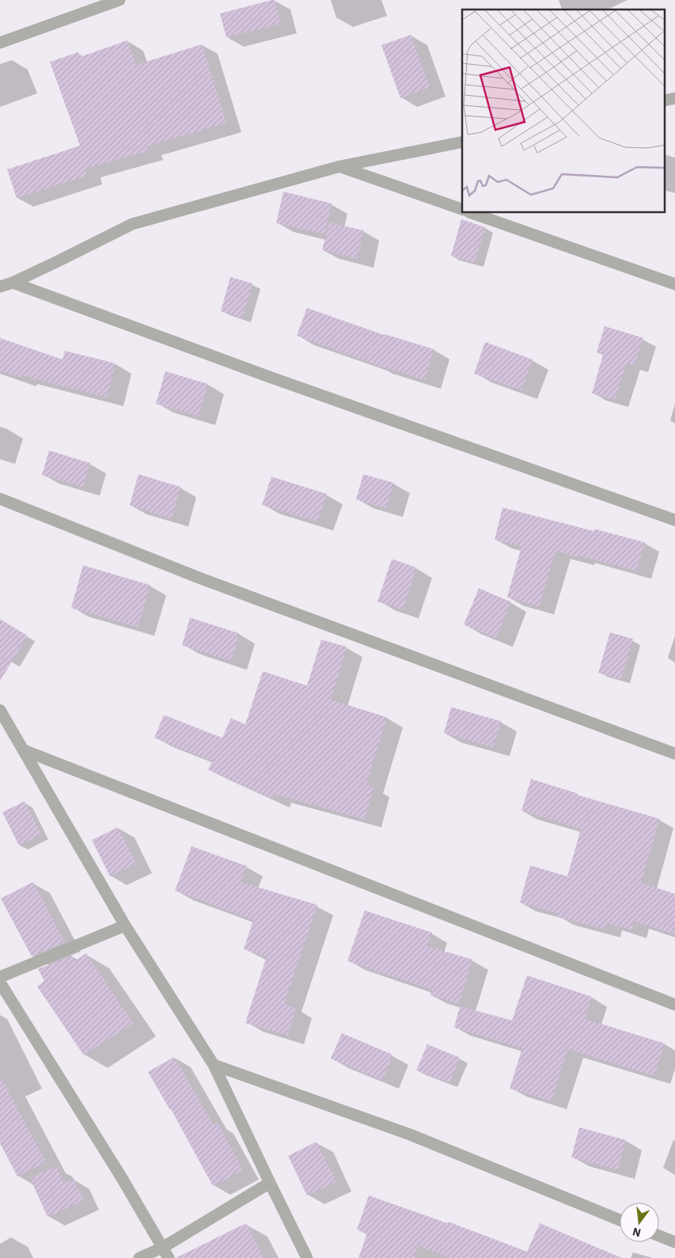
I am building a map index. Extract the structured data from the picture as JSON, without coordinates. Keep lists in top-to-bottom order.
{
  "north": "bottom"
}
